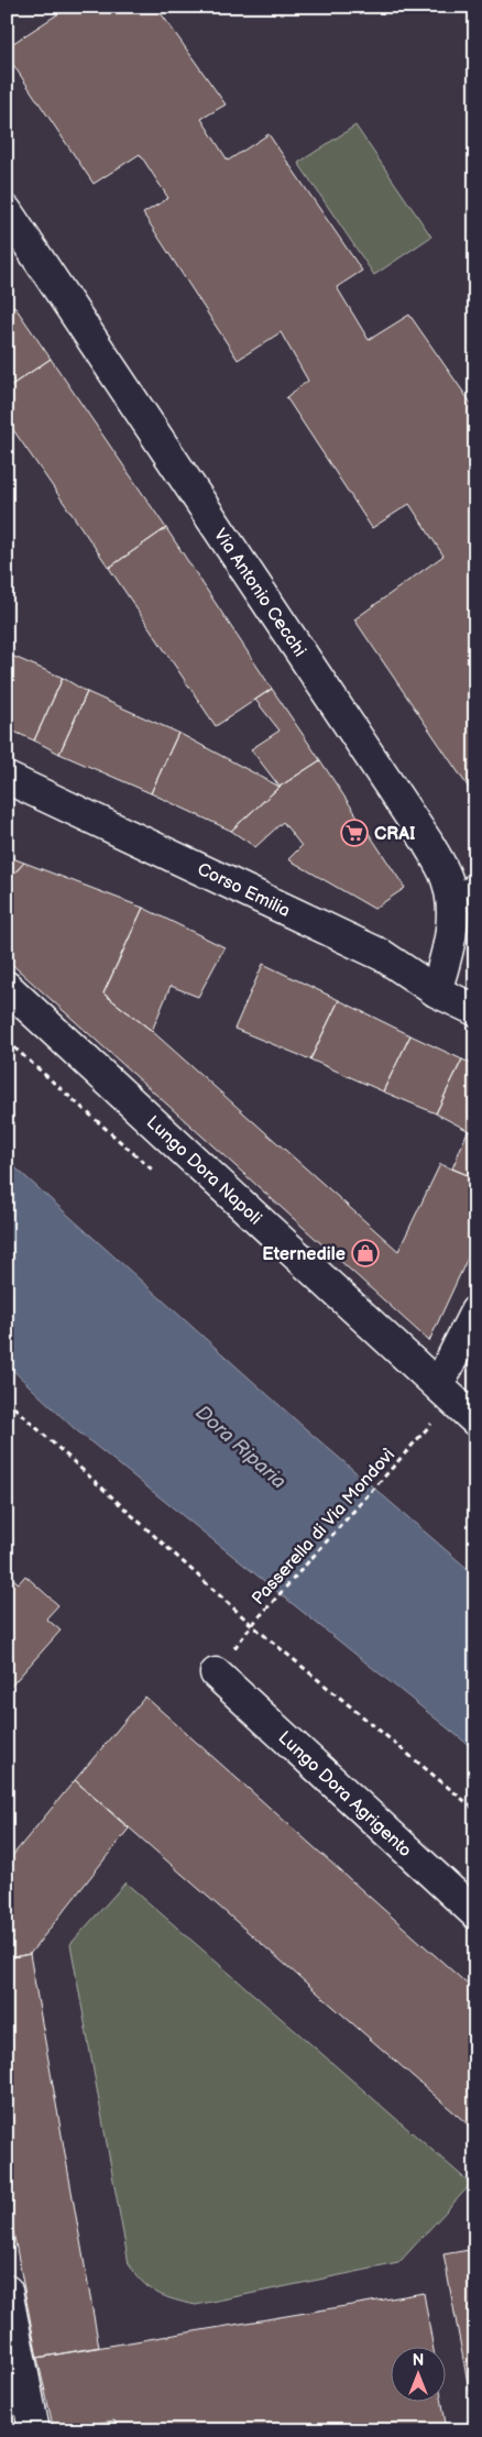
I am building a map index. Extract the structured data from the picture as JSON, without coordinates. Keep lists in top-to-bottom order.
{
  "streets": {
    "street": [
      "Via Antonio Cecchi",
      "Corso Emilia",
      "Lungo Dora Napoli",
      "Lungo Dora Agrigento"
    ],
    "path": ["Passerella di Via Mondovì"]
  },
  "crossings": [
    ["Via Antonio Cecchi", "Corso Emilia"]
  ],
  "water": ["Dora Riparia"],
  "places": {
    "supermarket": ["CRAI"],
    "shop": ["Eternedile"]
  },
  "north": "top"
}
